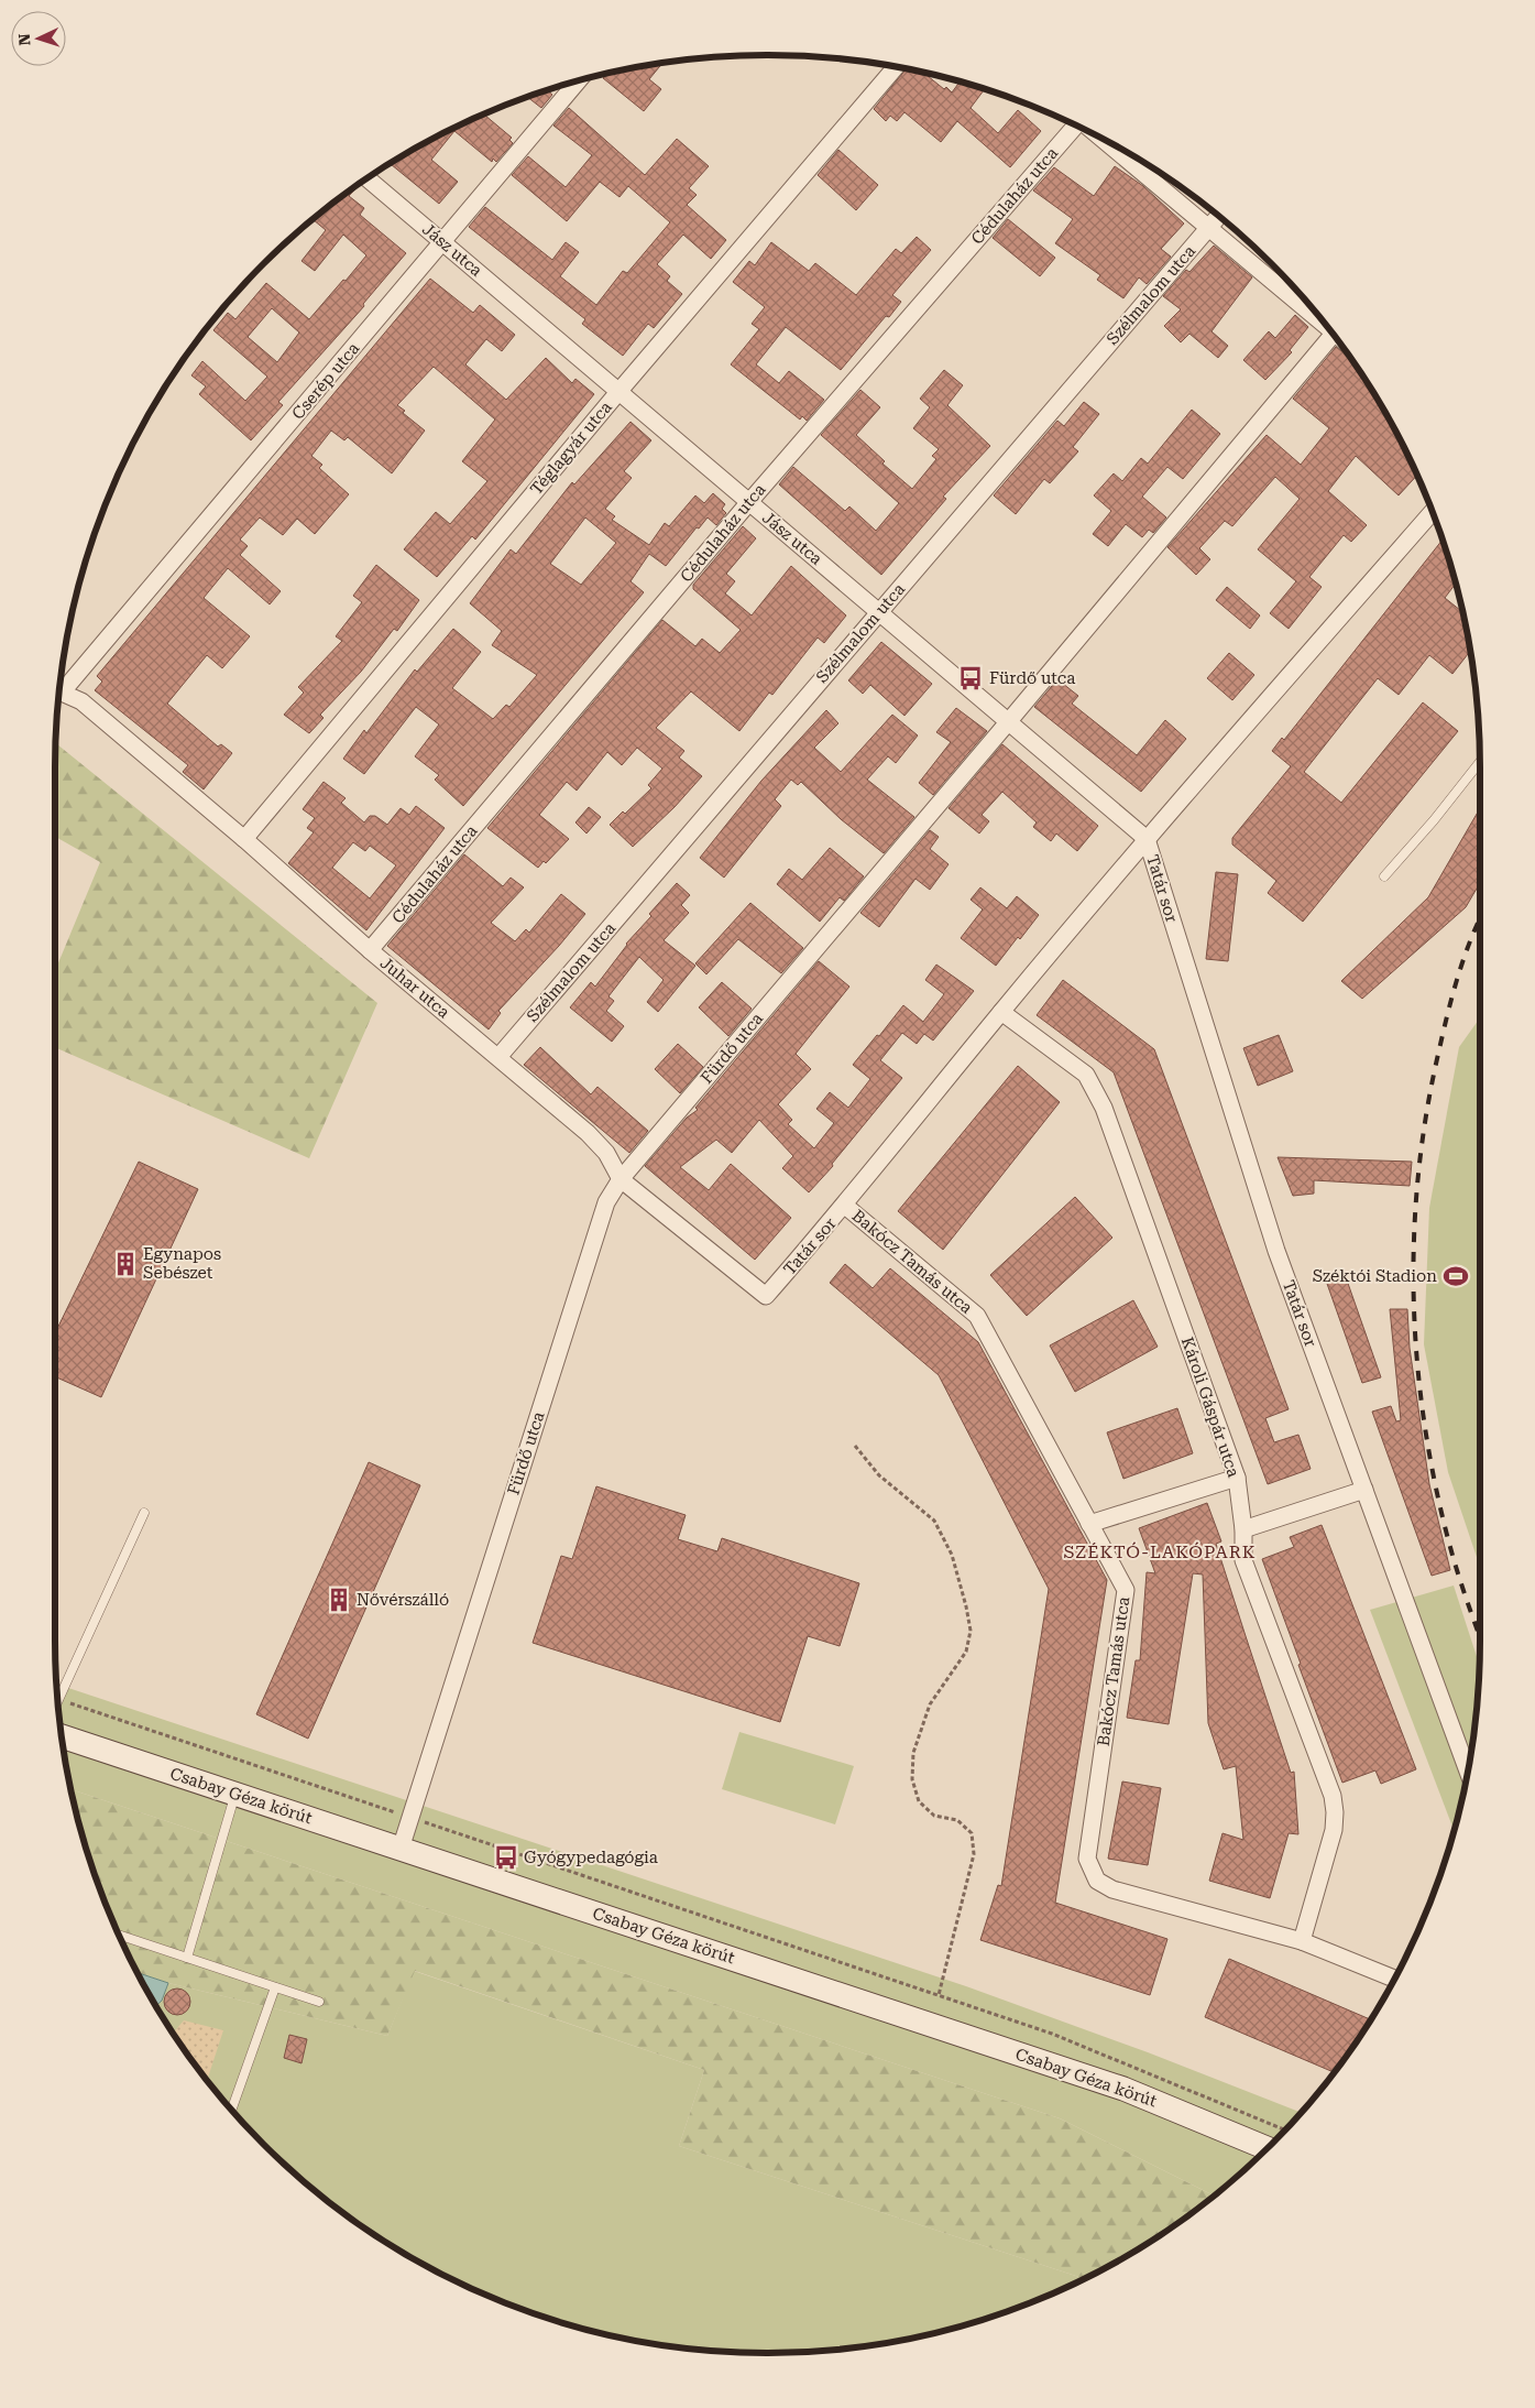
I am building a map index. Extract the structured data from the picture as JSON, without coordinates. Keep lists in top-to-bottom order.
{
  "streets": {
    "street": [
      "Cédulaház utca",
      "Jász utca",
      "Szélmalom utca",
      "Cserép utca",
      "Téglagyár utca",
      "Tatár sor",
      "Juhar utca",
      "Fürdő utca",
      "Bakócz Tamás utca",
      "Károli Gáspár utca",
      "Csabay Géza körút"
    ]
  },
  "crossings": [
    ["Cédulaház utca", "Jász utca"],
    ["Cédulaház utca", "Juhar utca"],
    ["Jász utca", "Szélmalom utca"],
    ["Jász utca", "Cserép utca"],
    ["Jász utca", "Téglagyár utca"],
    ["Jász utca", "Tatár sor"],
    ["Jász utca", "Fürdő utca"],
    ["Szélmalom utca", "Juhar utca"],
    ["Téglagyár utca", "Juhar utca"],
    ["Tatár sor", "Juhar utca"],
    ["Tatár sor", "Bakócz Tamás utca"],
    ["Tatár sor", "Károli Gáspár utca"],
    ["Juhar utca", "Fürdő utca"],
    ["Fürdő utca", "Csabay Géza körút"],
    ["Bakócz Tamás utca", "Károli Gáspár utca"]
  ],
  "districts": ["SZÉKTÓ-LAKÓPARK"],
  "places": {
    "bus stop": ["Fürdő utca", "Gyógypedagógia"],
    "building": ["Egynapos Sebészet", "Nővérszálló"],
    "sports": ["Széktói Stadion"]
  },
  "north": "left"
}
